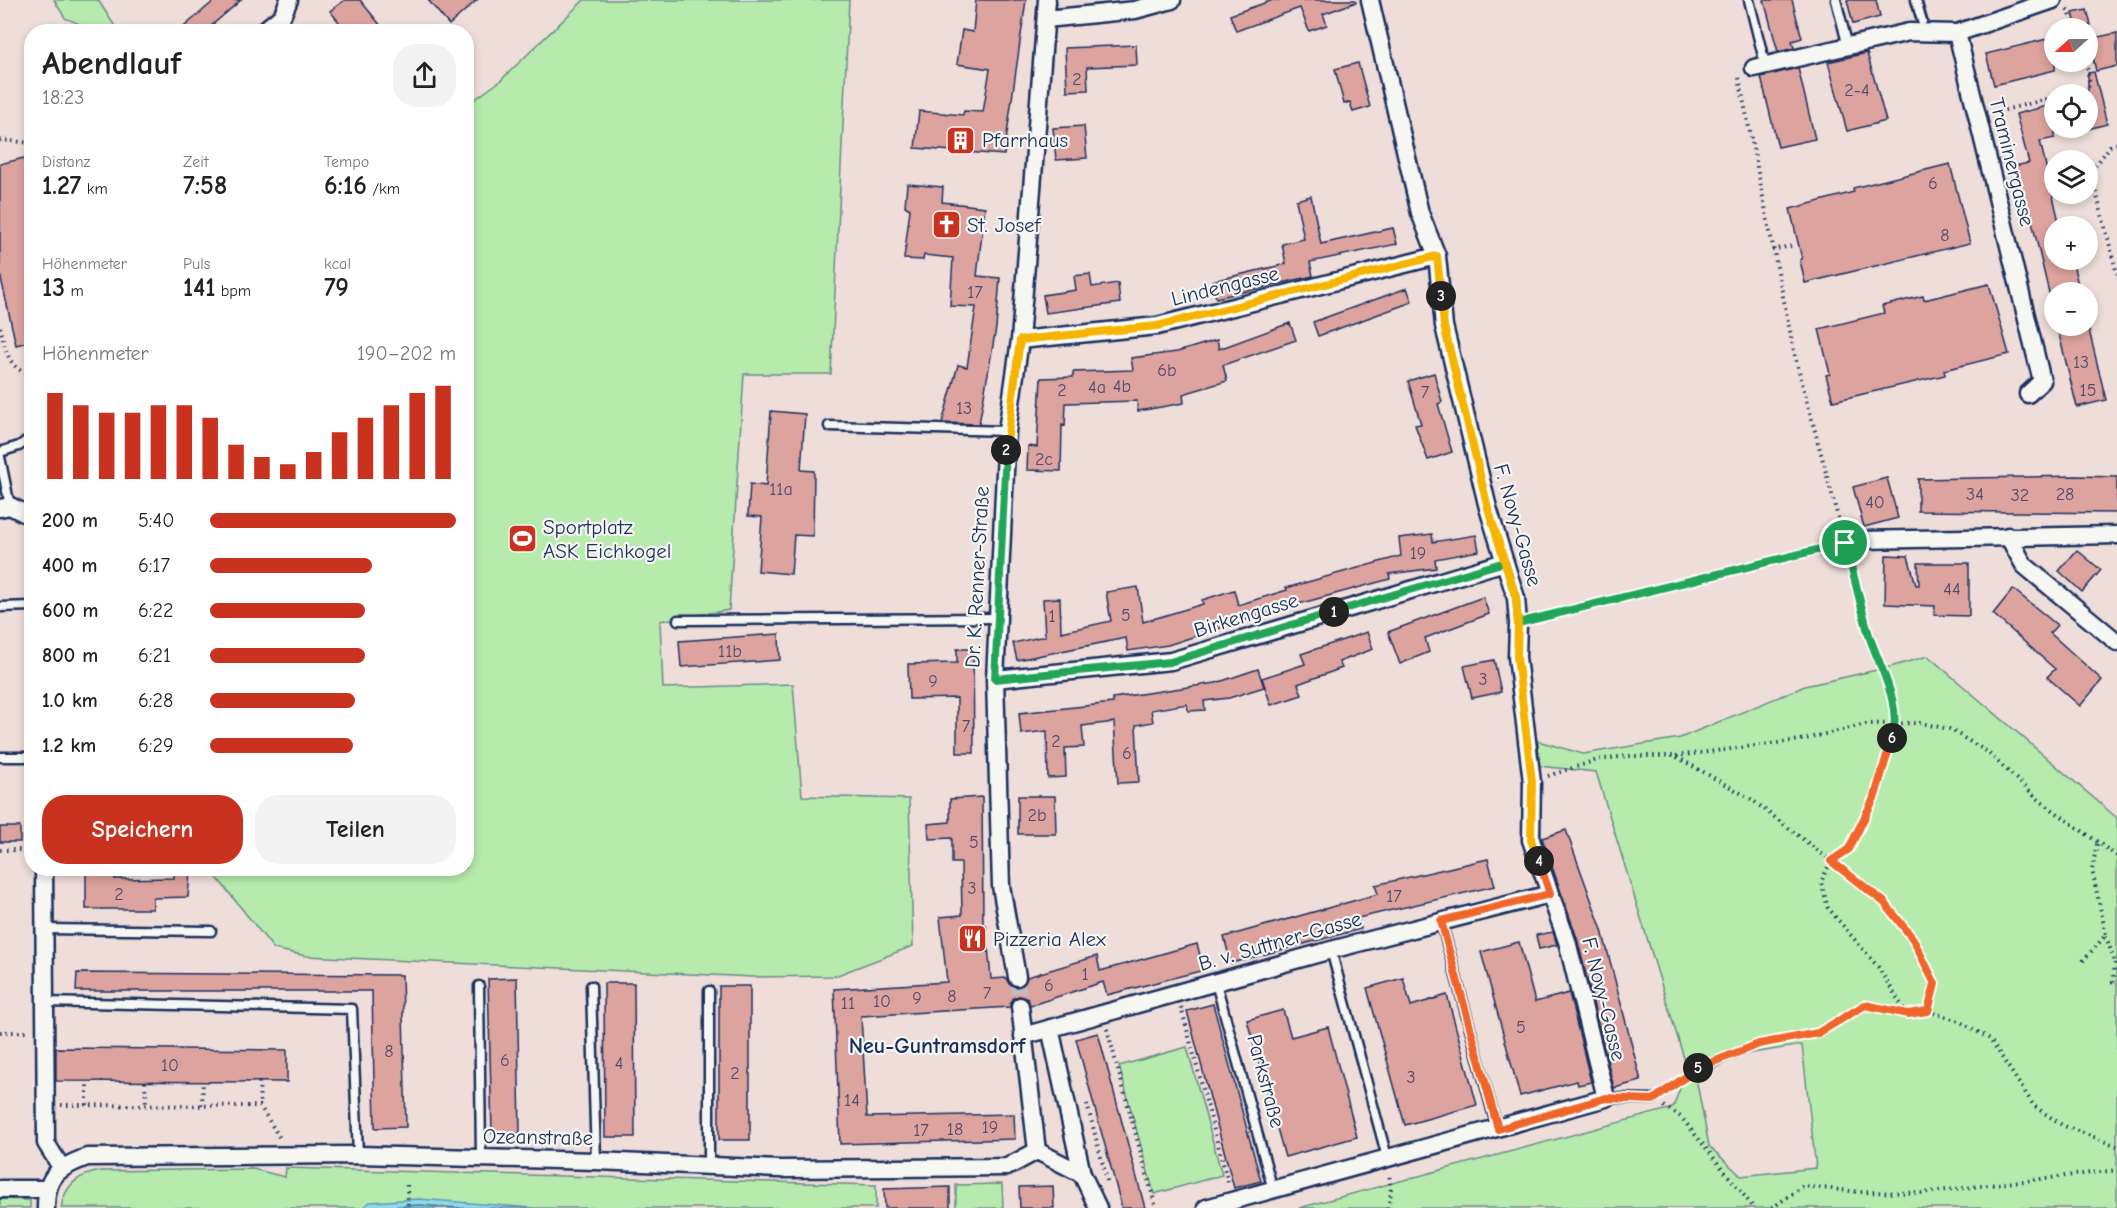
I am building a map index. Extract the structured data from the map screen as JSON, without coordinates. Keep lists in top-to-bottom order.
{
  "streets": {
    "street": [
      "Traminergasse",
      "Lindengasse",
      "F. Novy-Gasse",
      "Dr. K. Renner-Straße",
      "Birkengasse",
      "B. v. Suttner-Gasse",
      "Ozeanstraße"
    ],
    "lane": ["Parkstraße"]
  },
  "crossings": [
    ["Lindengasse", "F. Novy-Gasse"],
    ["Lindengasse", "Dr. K. Renner-Straße"],
    ["F. Novy-Gasse", "Birkengasse"],
    ["F. Novy-Gasse", "B. v. Suttner-Gasse"],
    ["Dr. K. Renner-Straße", "Birkengasse"],
    ["B. v. Suttner-Gasse", "Parkstraße"]
  ],
  "districts": ["Neu-Guntramsdorf"],
  "places": {
    "building": ["Pfarrhaus"],
    "church": ["St. Josef"],
    "sports": ["Sportplatz ASK Eichkogel"],
    "restaurant": ["Pizzeria Alex"]
  },
  "house_numbers": [
    "2",
    "2-4",
    "6",
    "8",
    "17",
    "13",
    "6b",
    "4b",
    "4a",
    "2",
    "15",
    "7",
    "13",
    "2c",
    "11a",
    "34",
    "28",
    "32",
    "40",
    "19",
    "44",
    "5",
    "1",
    "11b",
    "3",
    "9",
    "7",
    "2",
    "6",
    "2b",
    "5",
    "3",
    "2",
    "17",
    "1",
    "6",
    "7",
    "8",
    "9",
    "10",
    "11",
    "5",
    "8",
    "6",
    "4",
    "10",
    "2",
    "3",
    "14",
    "19",
    "18",
    "17"
  ],
  "north": "left",
  "page": {
    "map_buttons": ["+", "−"],
    "heading": ["Abendlauf", "18:23"],
    "stats": [
      ["Distanz", "1.27 km"],
      ["Zeit", "7:58"],
      ["Tempo", "6:16 /km"],
      ["Höhenmeter", "13 m"],
      ["Puls", "141 bpm"],
      ["kcal", "79"]
    ],
    "pins": [
      "3",
      "2",
      "1",
      "6",
      "4",
      "5"
    ],
    "chart": ["Höhenmeter", "190–202 m"],
    "list": [
      {
        "name": "200 m",
        "note": "5:40"
      },
      {
        "name": "400 m",
        "note": "6:17"
      },
      {
        "name": "600 m",
        "note": "6:22"
      },
      {
        "name": "800 m",
        "note": "6:21"
      },
      {
        "name": "1.0 km",
        "note": "6:28"
      },
      {
        "name": "1.2 km",
        "note": "6:29"
      }
    ],
    "buttons": ["Speichern", "Teilen"]
  }
}
